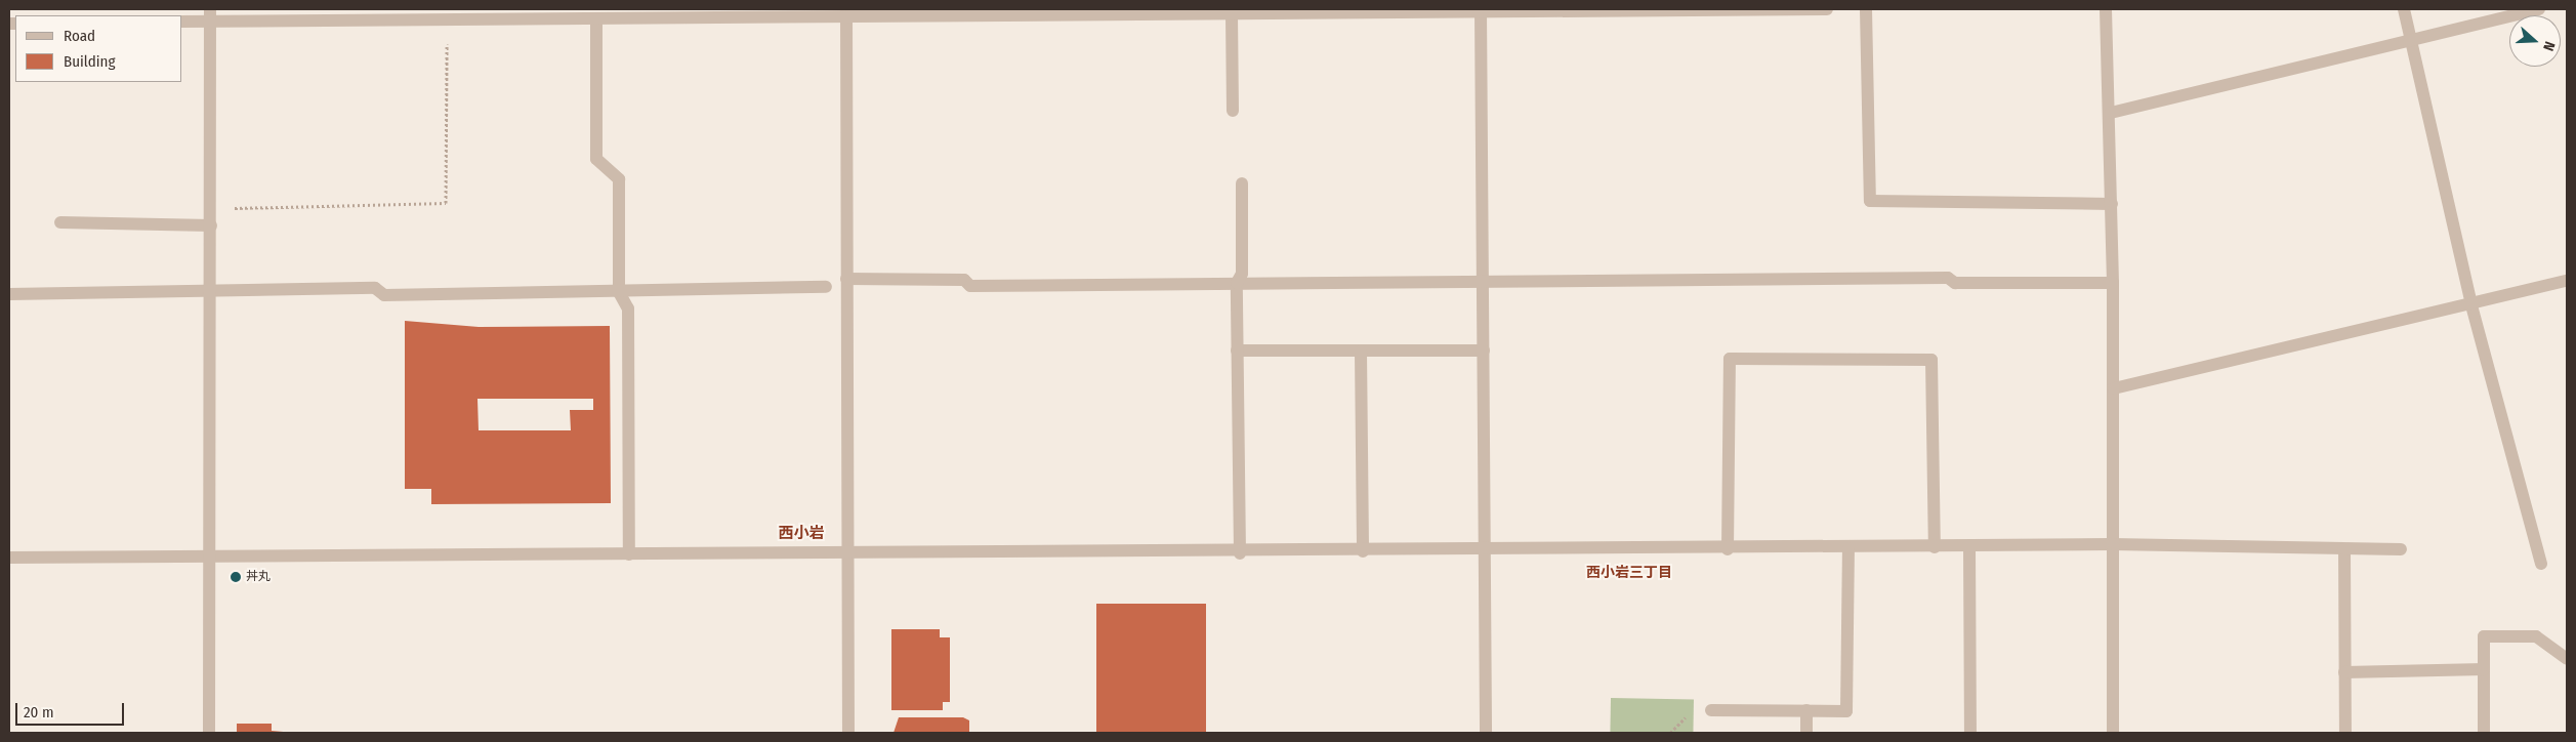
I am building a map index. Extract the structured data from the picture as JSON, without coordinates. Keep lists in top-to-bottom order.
{
  "districts": ["西小岩", "西小岩三丁目"],
  "places": ["丼丸"],
  "legend": ["Road", "Building"],
  "scale_bar": "20 m",
  "north": "right"
}
